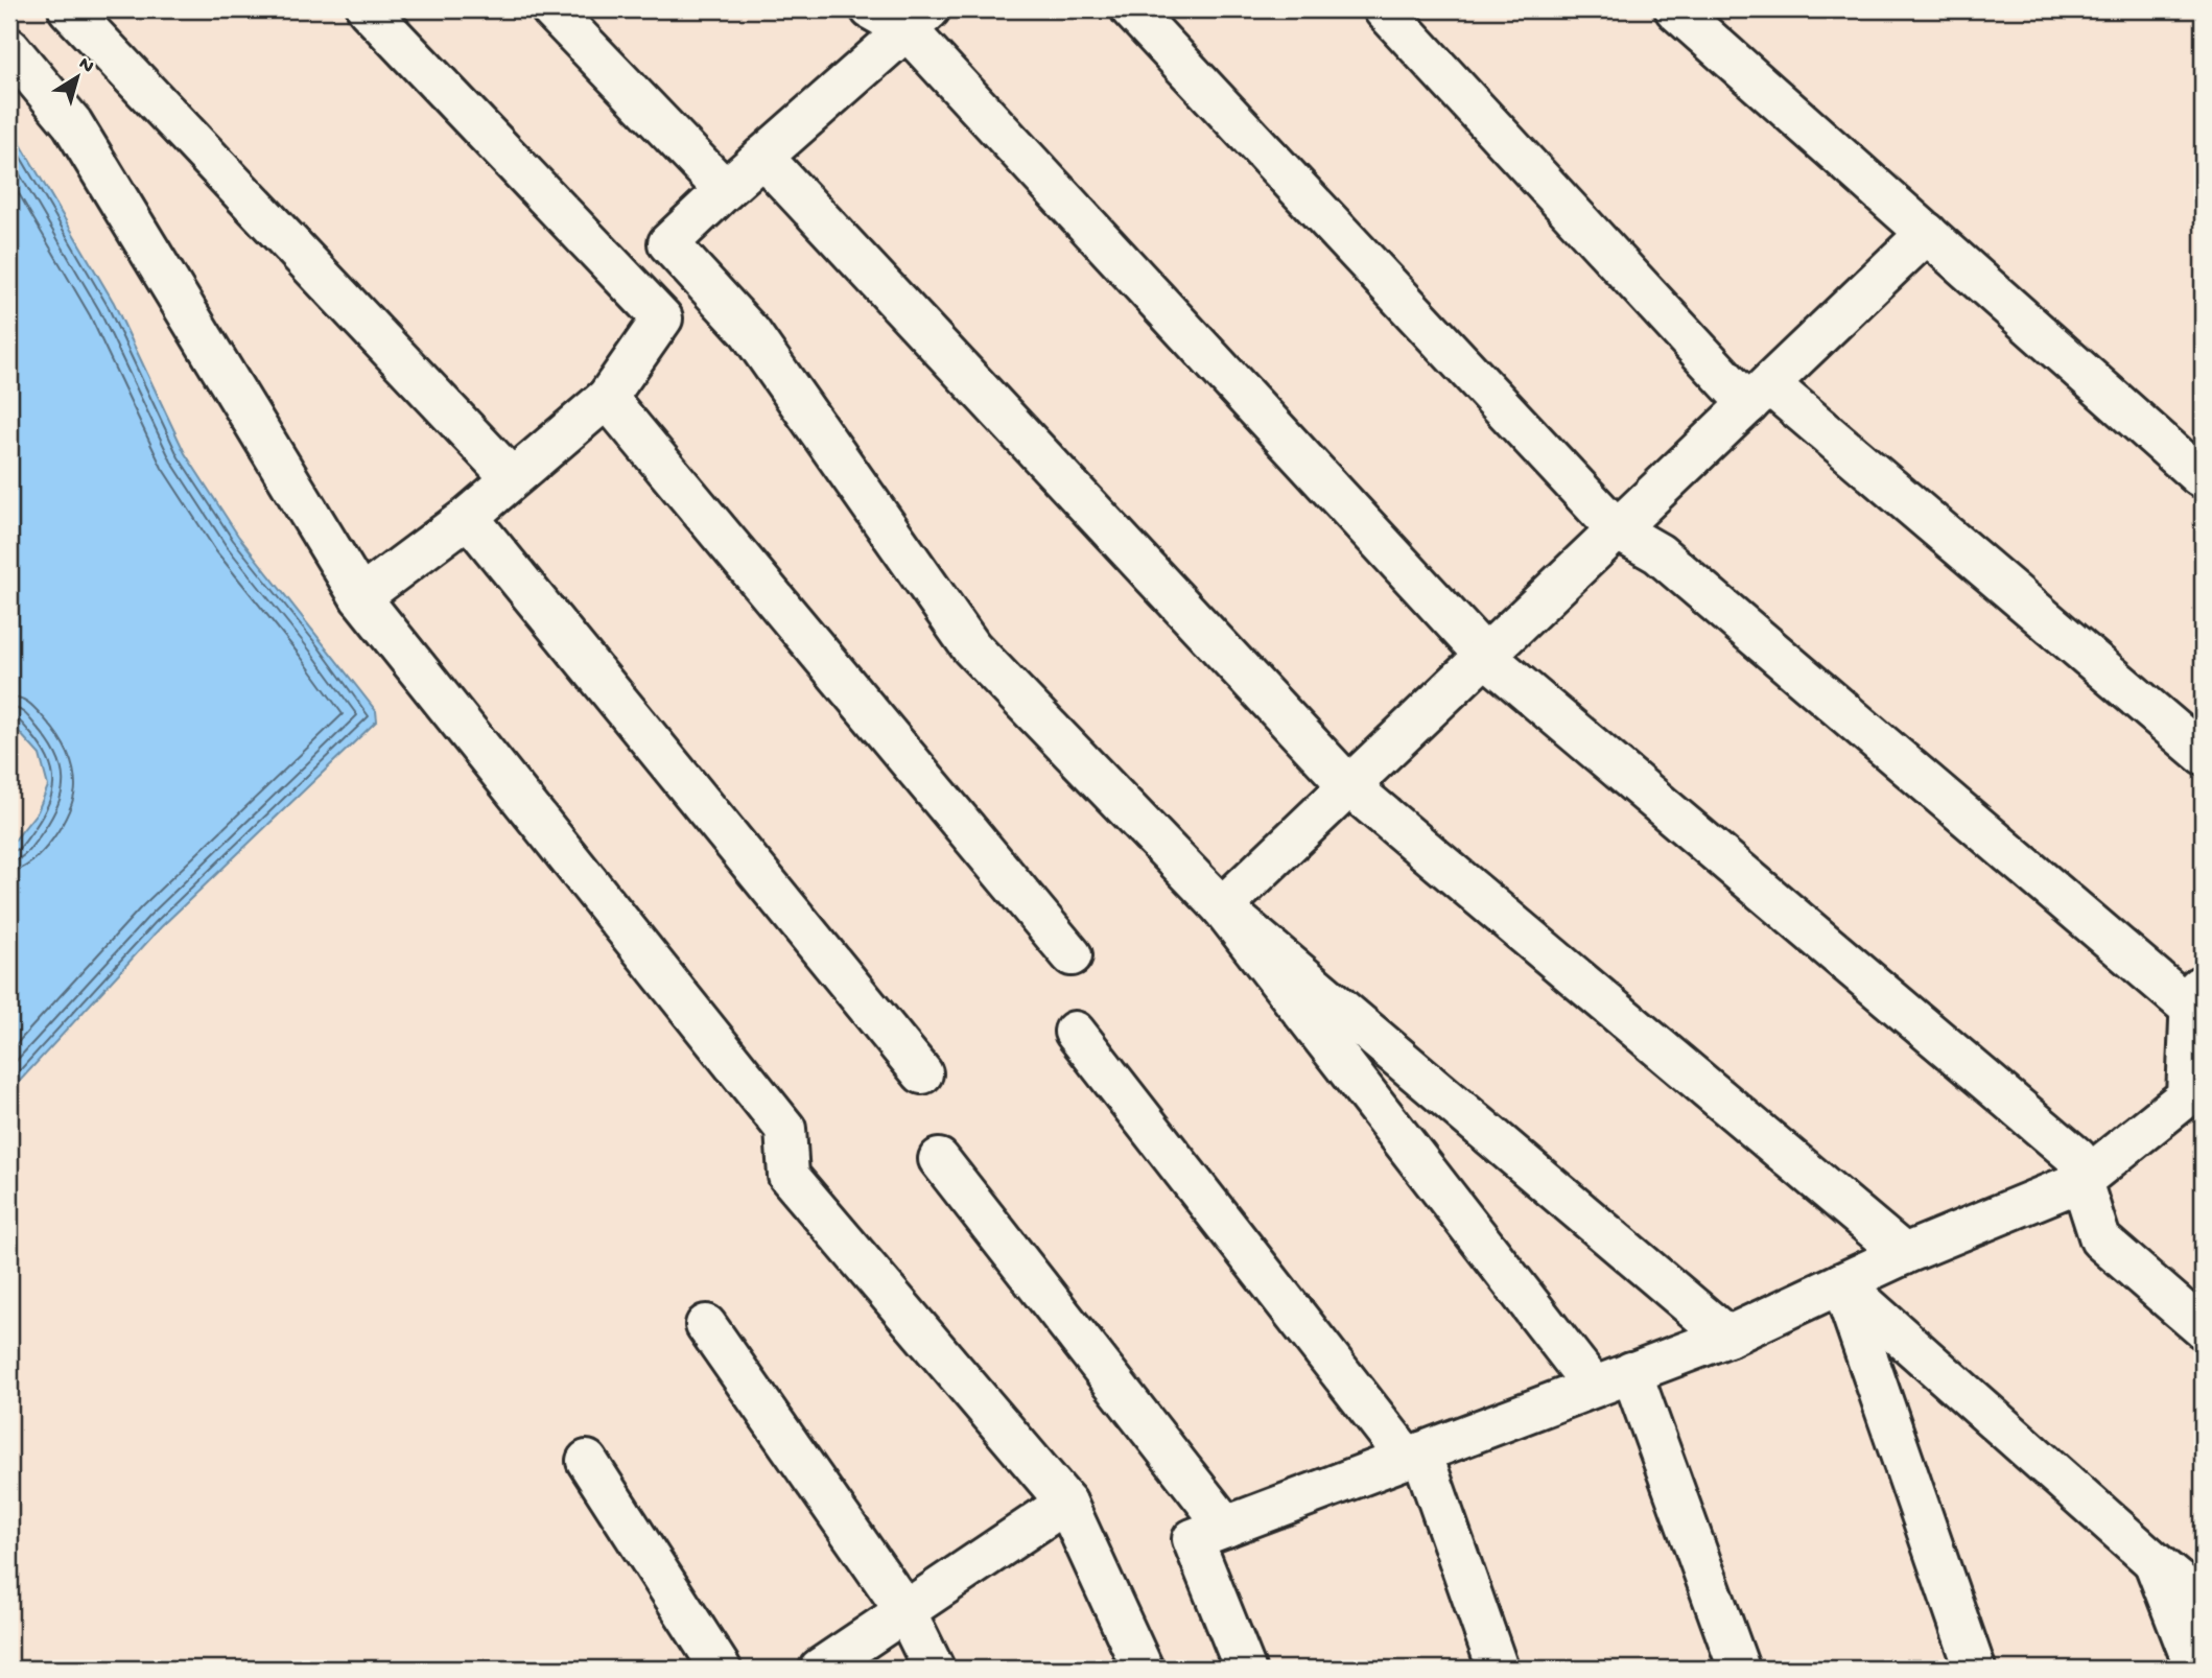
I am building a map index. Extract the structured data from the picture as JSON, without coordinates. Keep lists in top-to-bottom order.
{
  "north": "top right"
}
